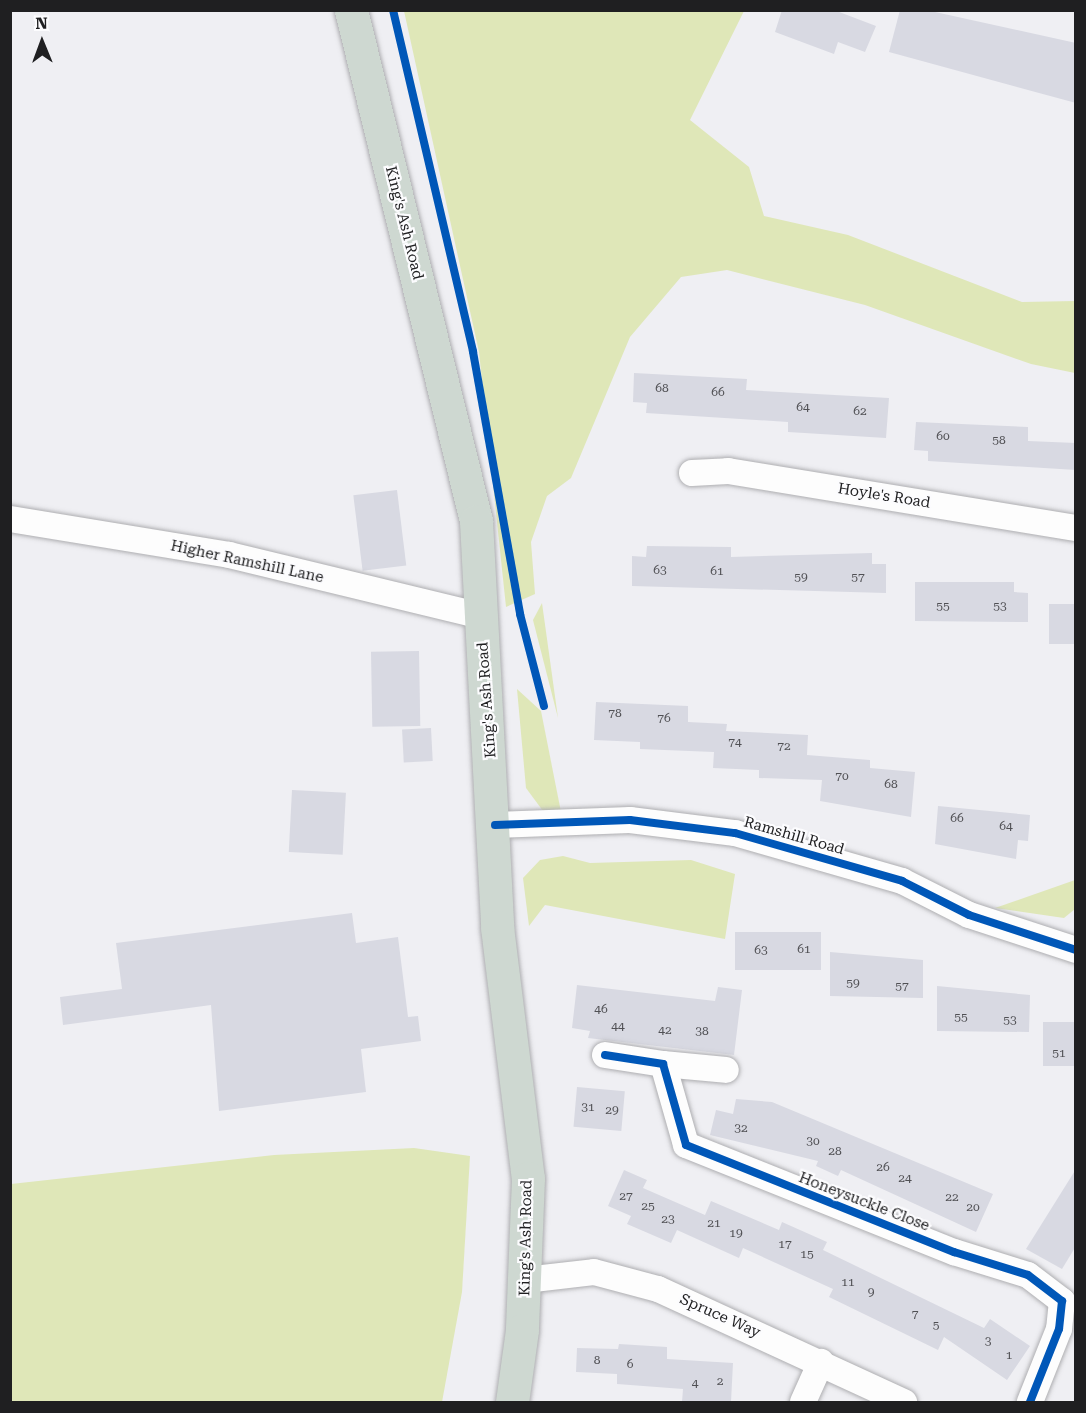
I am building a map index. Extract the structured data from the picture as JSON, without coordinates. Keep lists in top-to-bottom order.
{
  "streets": {
    "highway": ["King's Ash Road"],
    "street": [
      "Hoyle's Road",
      "Higher Ramshill Lane",
      "Ramshill Road",
      "Honeysuckle Close",
      "Spruce Way"
    ]
  },
  "crossings": [
    ["King's Ash Road", "Higher Ramshill Lane"],
    ["King's Ash Road", "Ramshill Road"],
    ["King's Ash Road", "Spruce Way"]
  ],
  "house_numbers": [
    "68",
    "66",
    "64",
    "62",
    "60",
    "58",
    "63",
    "61",
    "59",
    "57",
    "55",
    "53",
    "78",
    "76",
    "74",
    "72",
    "70",
    "68",
    "66",
    "64",
    "61",
    "63",
    "59",
    "57",
    "46",
    "55",
    "53",
    "44",
    "42",
    "38",
    "51",
    "31",
    "29",
    "32",
    "30",
    "28",
    "26",
    "24",
    "27",
    "22",
    "25",
    "20",
    "23",
    "21",
    "19",
    "17",
    "15",
    "11",
    "9",
    "7",
    "5",
    "3",
    "1",
    "8",
    "6",
    "2",
    "4"
  ],
  "north": "top"
}
